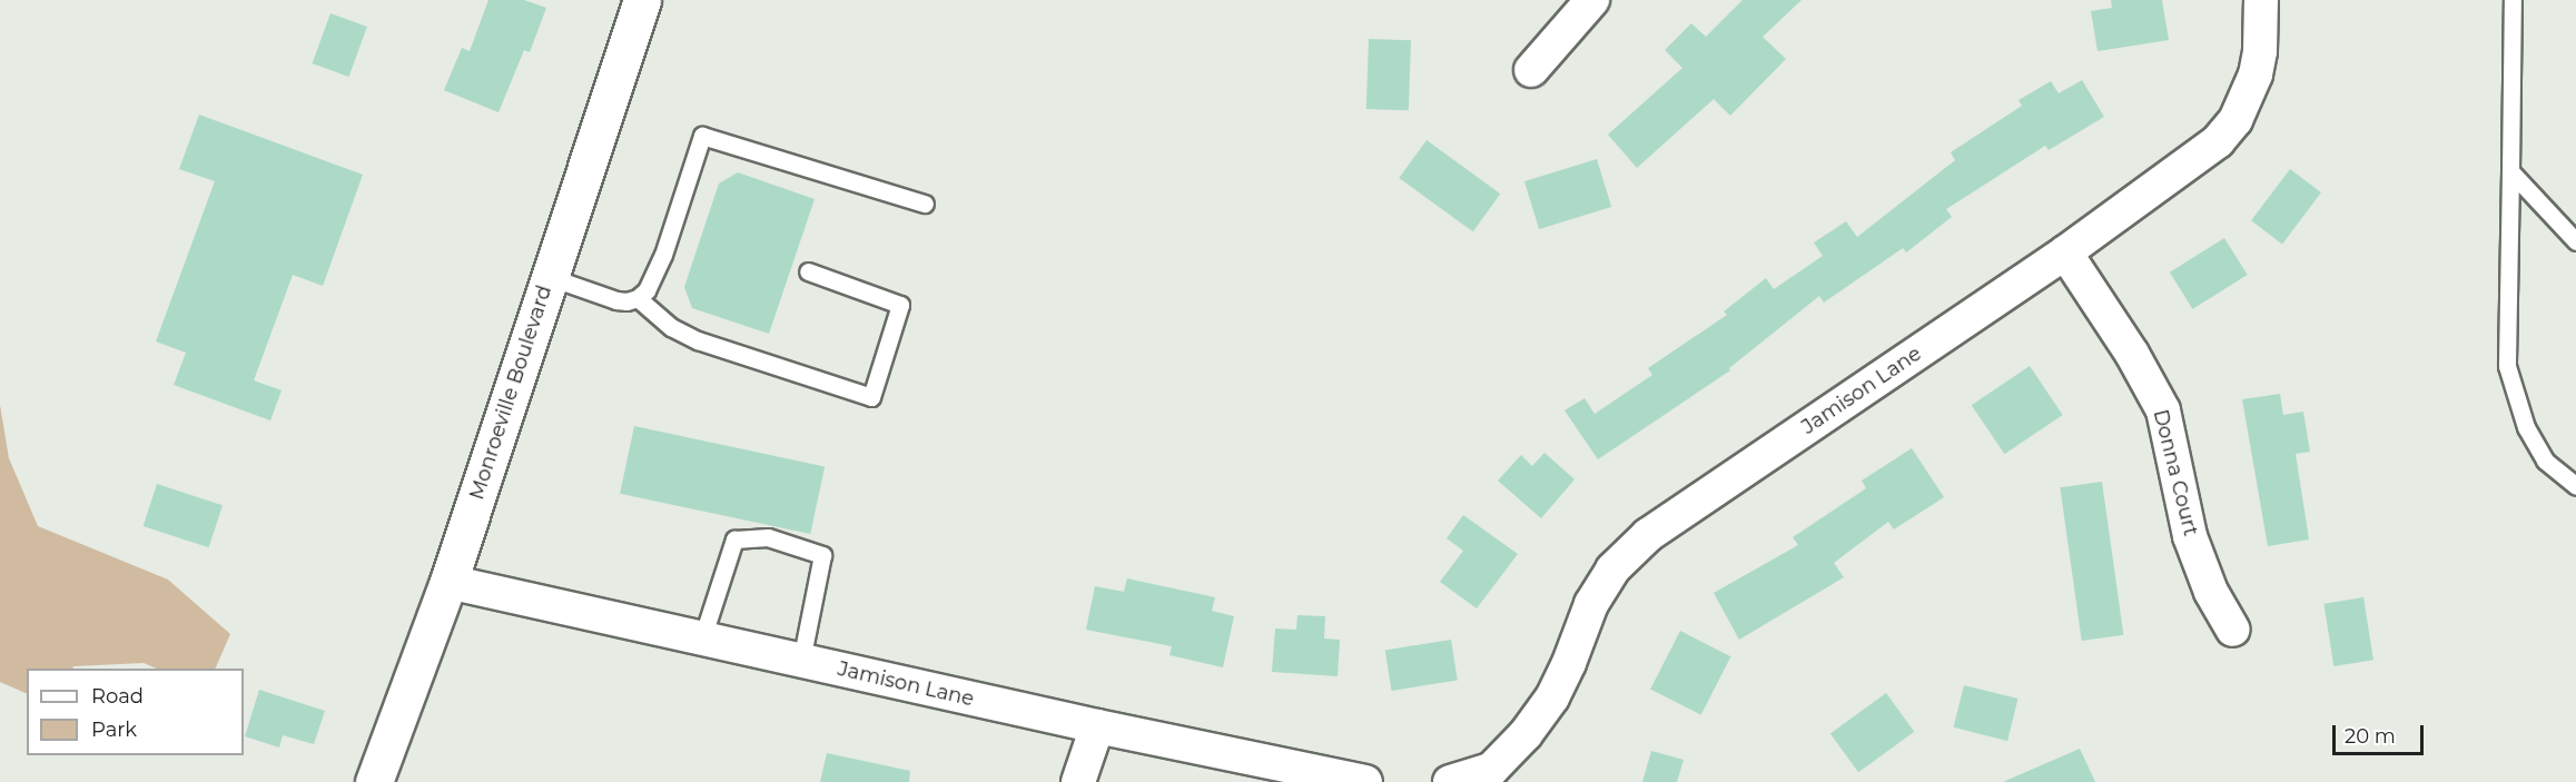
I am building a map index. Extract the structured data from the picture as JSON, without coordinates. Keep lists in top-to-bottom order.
{
  "streets": {
    "main road": ["Monroeville Boulevard"],
    "street": ["Jamison Lane", "Donna Court"]
  },
  "crossings": [
    ["Jamison Lane", "Monroeville Boulevard"],
    ["Jamison Lane", "Donna Court"]
  ],
  "legend": ["Road", "Park"],
  "scale_bar": "20 m"
}
